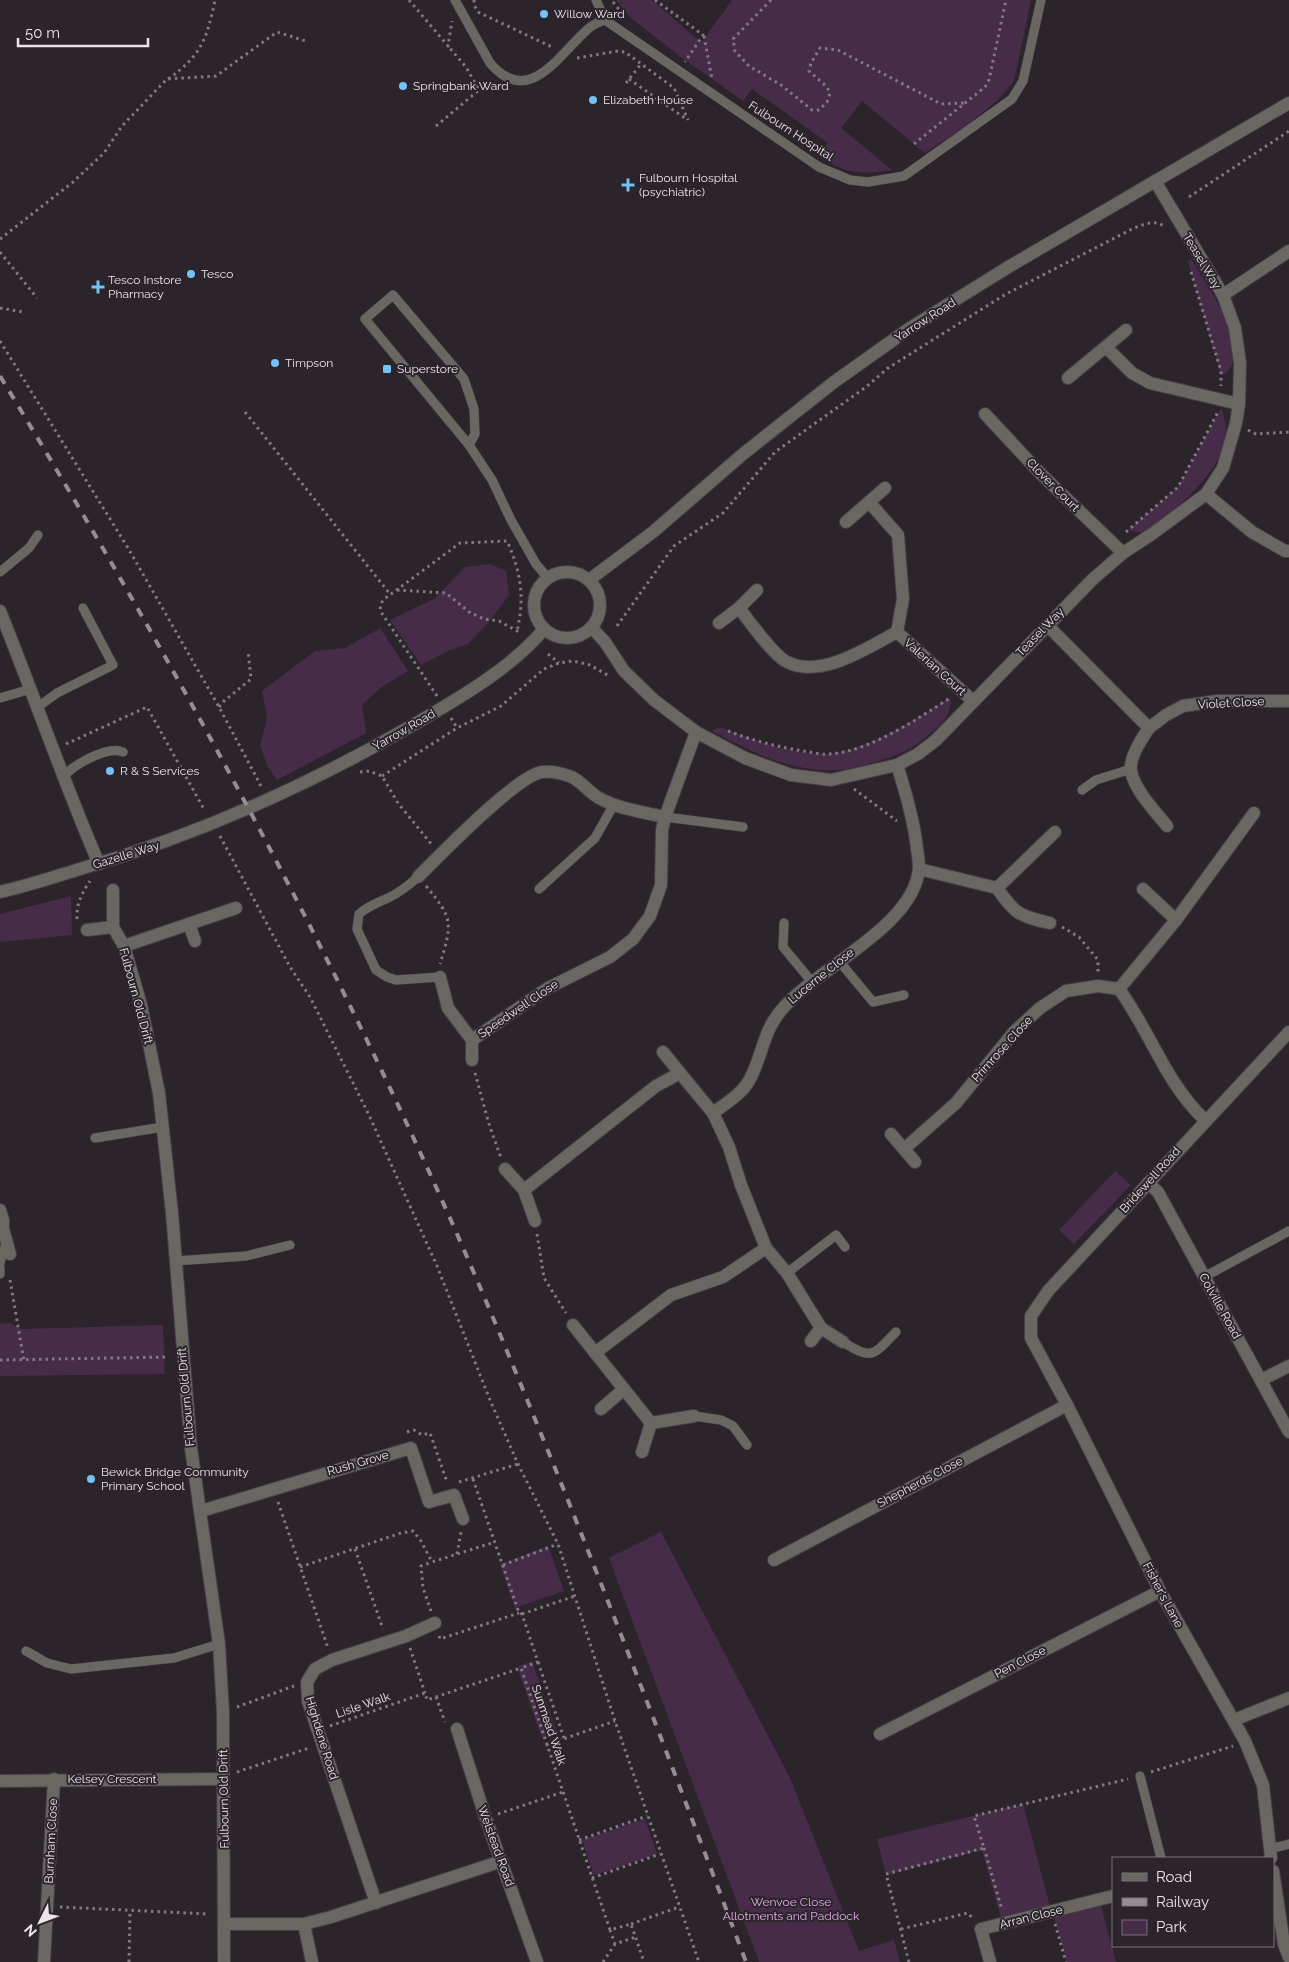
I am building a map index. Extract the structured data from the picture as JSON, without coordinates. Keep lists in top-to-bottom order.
{
  "streets": {
    "street": [
      "Teasel Way",
      "Yarrow Road",
      "Clover Court",
      "Valerian Court",
      "Violet Close",
      "Gazelle Way",
      "Lucerne Close",
      "Fulbourn Old Drift",
      "Speedwell Close",
      "Primrose Close",
      "Bridewell Road",
      "Colville Road",
      "Rush Grove",
      "Shepherds Close",
      "Fisher's Lane",
      "Pen Close",
      "Highdene Road",
      "Kelsey Crescent",
      "Burnham Close",
      "Welstead Road",
      "Arran Close"
    ],
    "lane": ["Fulbourn Hospital"],
    "path": ["Lisle Walk", "Sunmead Walk"]
  },
  "crossings": [
    ["Teasel Way", "Yarrow Road"],
    ["Teasel Way", "Clover Court"],
    ["Teasel Way", "Valerian Court"],
    ["Teasel Way", "Lucerne Close"],
    ["Teasel Way", "Speedwell Close"],
    ["Yarrow Road", "Gazelle Way"],
    ["Fulbourn Old Drift", "Rush Grove"],
    ["Fulbourn Old Drift", "Kelsey Crescent"],
    ["Bridewell Road", "Colville Road"],
    ["Bridewell Road", "Fisher's Lane"],
    ["Shepherds Close", "Fisher's Lane"],
    ["Fisher's Lane", "Pen Close"],
    ["Lisle Walk", "Highdene Road"],
    ["Kelsey Crescent", "Burnham Close"]
  ],
  "parks": ["Wenvoe Close Allotments and Paddock"],
  "places": {
    "other": [
      "Willow Ward",
      "Springbank Ward",
      "Elizabeth House",
      "Tesco",
      "Timpson",
      "R & S Services",
      "Bewick Bridge Community Primary School"
    ],
    "health": ["Fulbourn Hospital (psychiatric)", "Tesco Instore Pharmacy"],
    "transit": ["Superstore"]
  },
  "legend": ["Road", "Railway", "Park"],
  "scale_bar": "50 m",
  "north": "bottom left"
}
